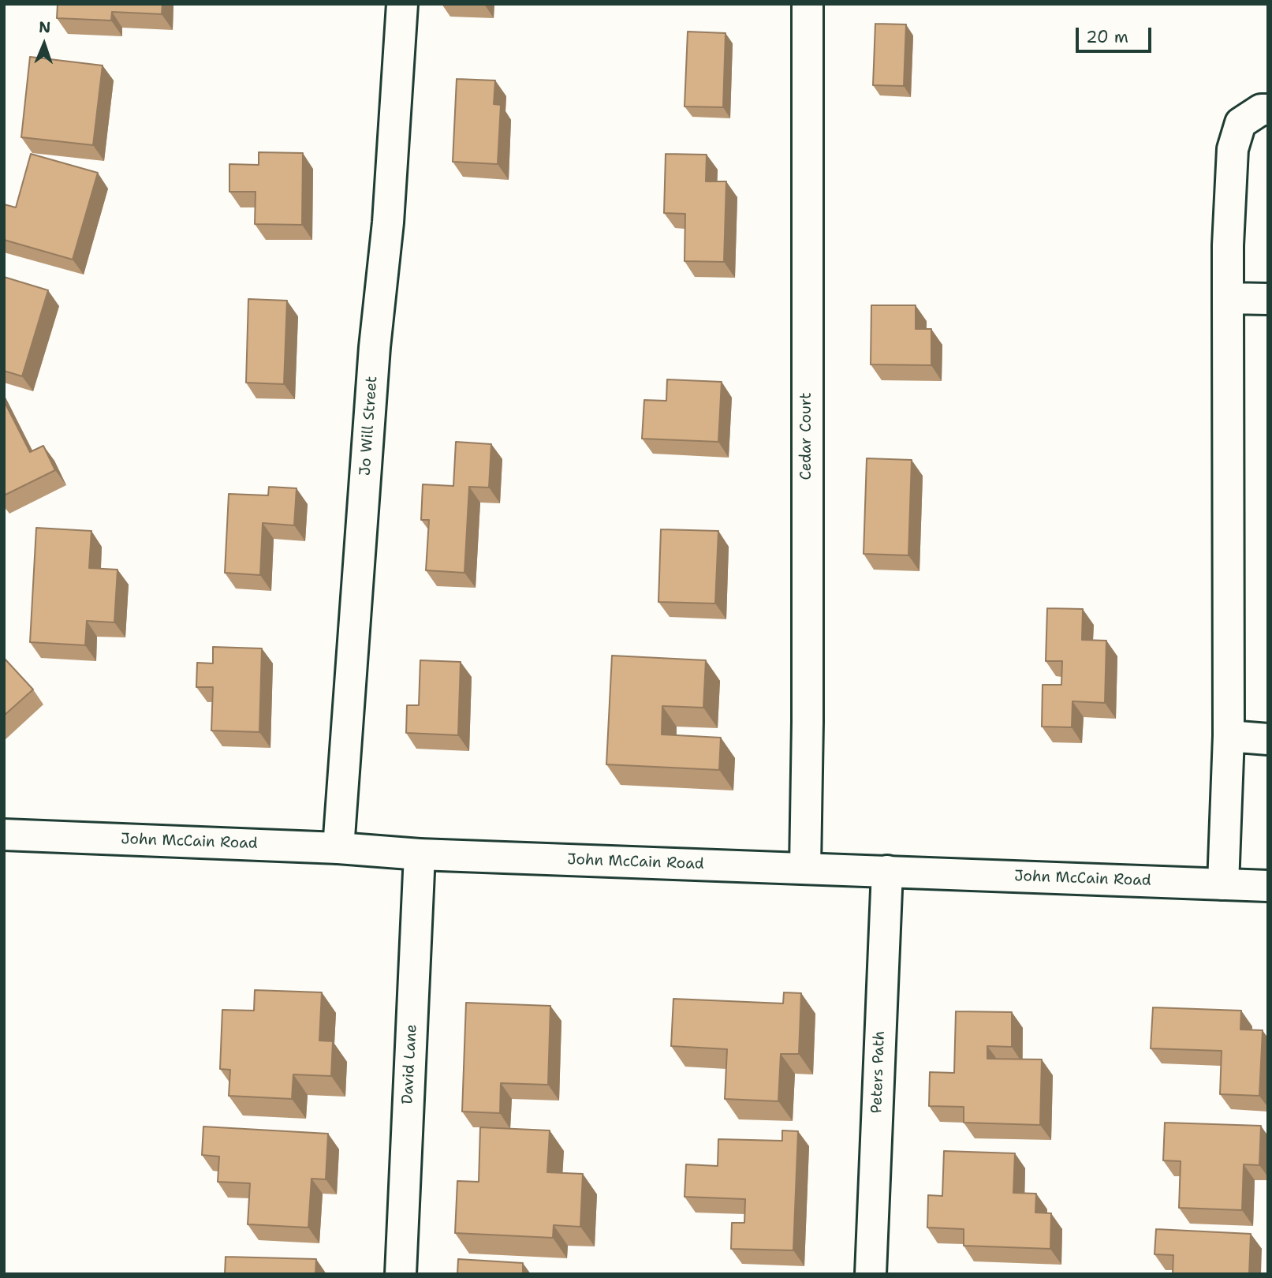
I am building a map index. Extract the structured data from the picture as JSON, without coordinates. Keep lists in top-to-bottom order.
{
  "streets": {
    "street": [
      "Jo Will Street",
      "Cedar Court",
      "John McCain Road",
      "David Lane",
      "Peters Path"
    ]
  },
  "crossings": [
    ["Jo Will Street", "John McCain Road"],
    ["Cedar Court", "John McCain Road"],
    ["John McCain Road", "David Lane"],
    ["John McCain Road", "Peters Path"]
  ],
  "scale_bar": "20 m",
  "north": "top"
}
